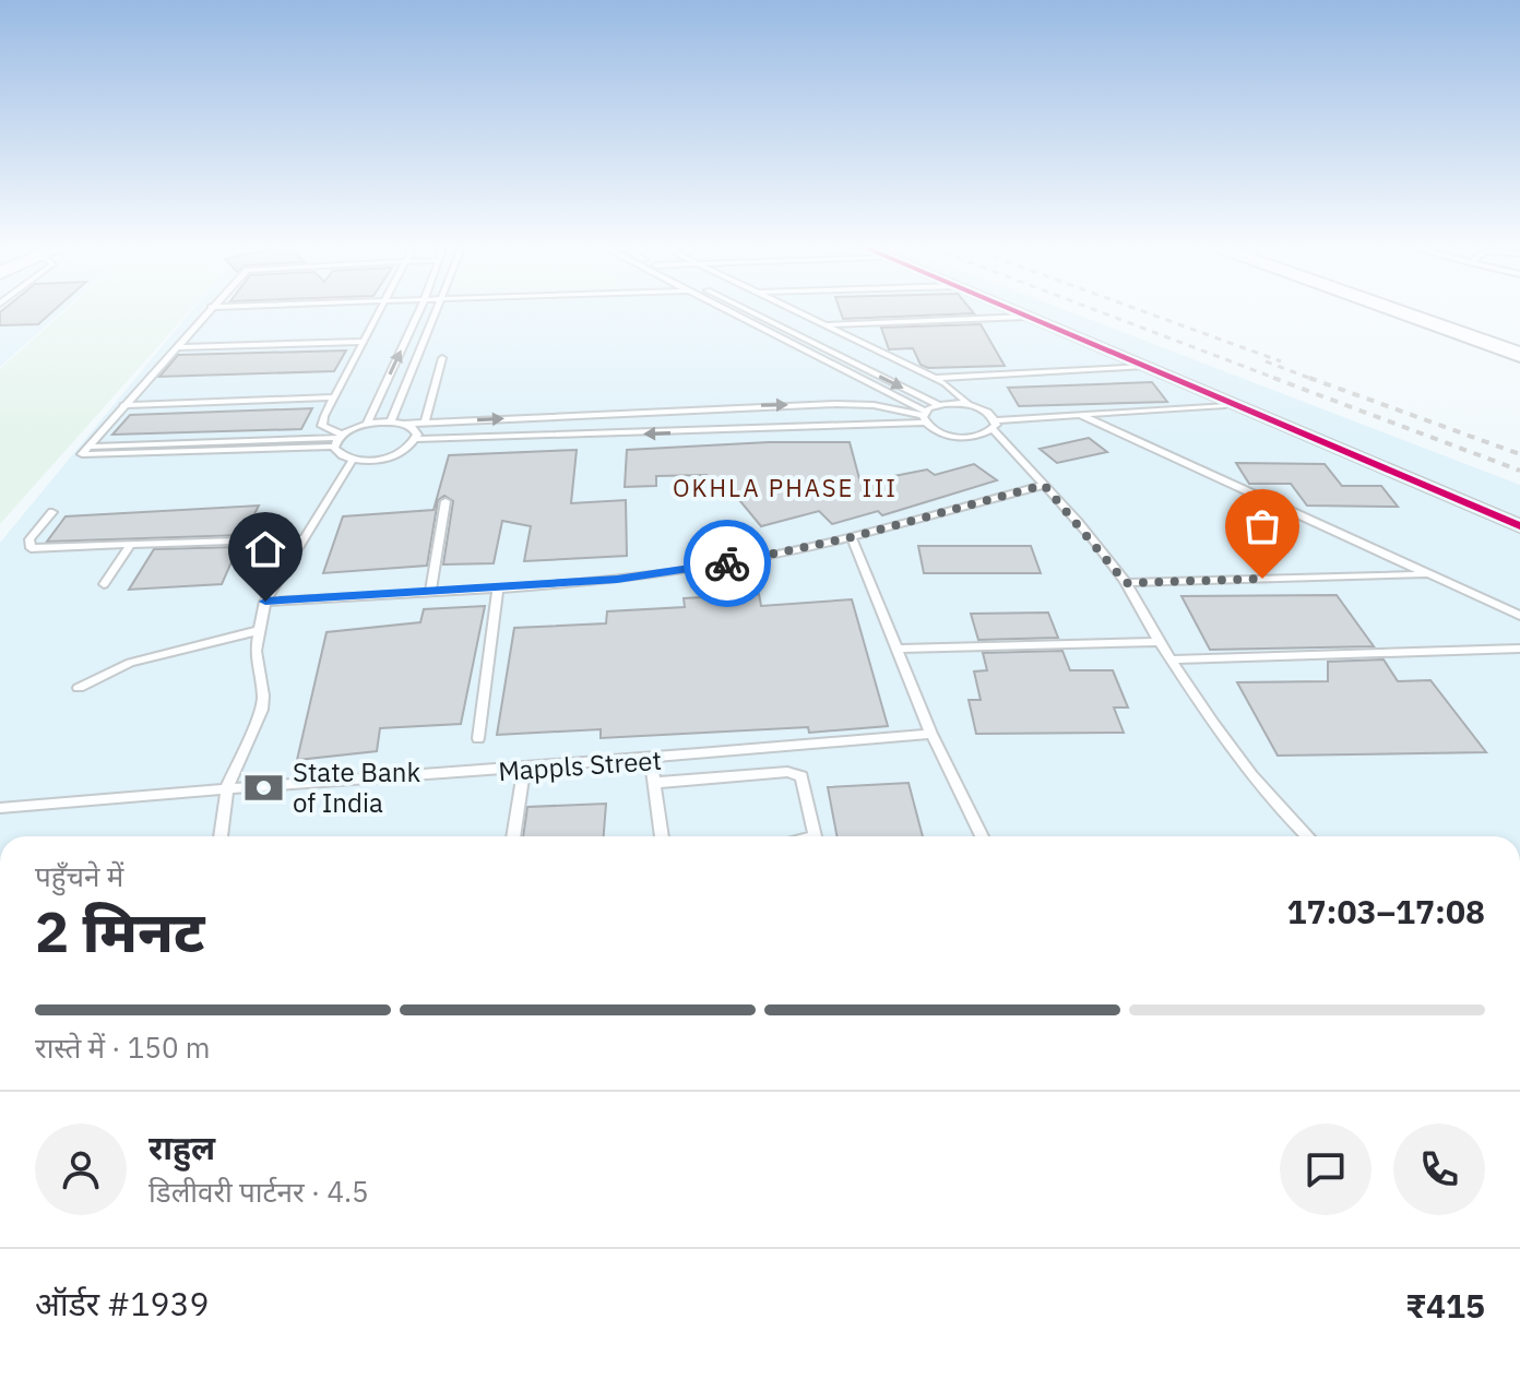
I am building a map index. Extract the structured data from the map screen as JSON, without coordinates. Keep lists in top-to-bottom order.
{
  "streets": {
    "lane": ["Mappls Street"]
  },
  "districts": ["OKHLA PHASE III"],
  "places": {
    "bank": ["State Bank of India"]
  },
  "page": {
    "heading": ["2 मिनट", "पहुँचने में", "17:03–17:08"],
    "panel": [
      "राहुल",
      "डिलीवरी पार्टनर · 4.5",
      "ऑर्डर #1939",
      "₹415"
    ],
    "bar": "रास्ते में · 150 m"
  }
}
